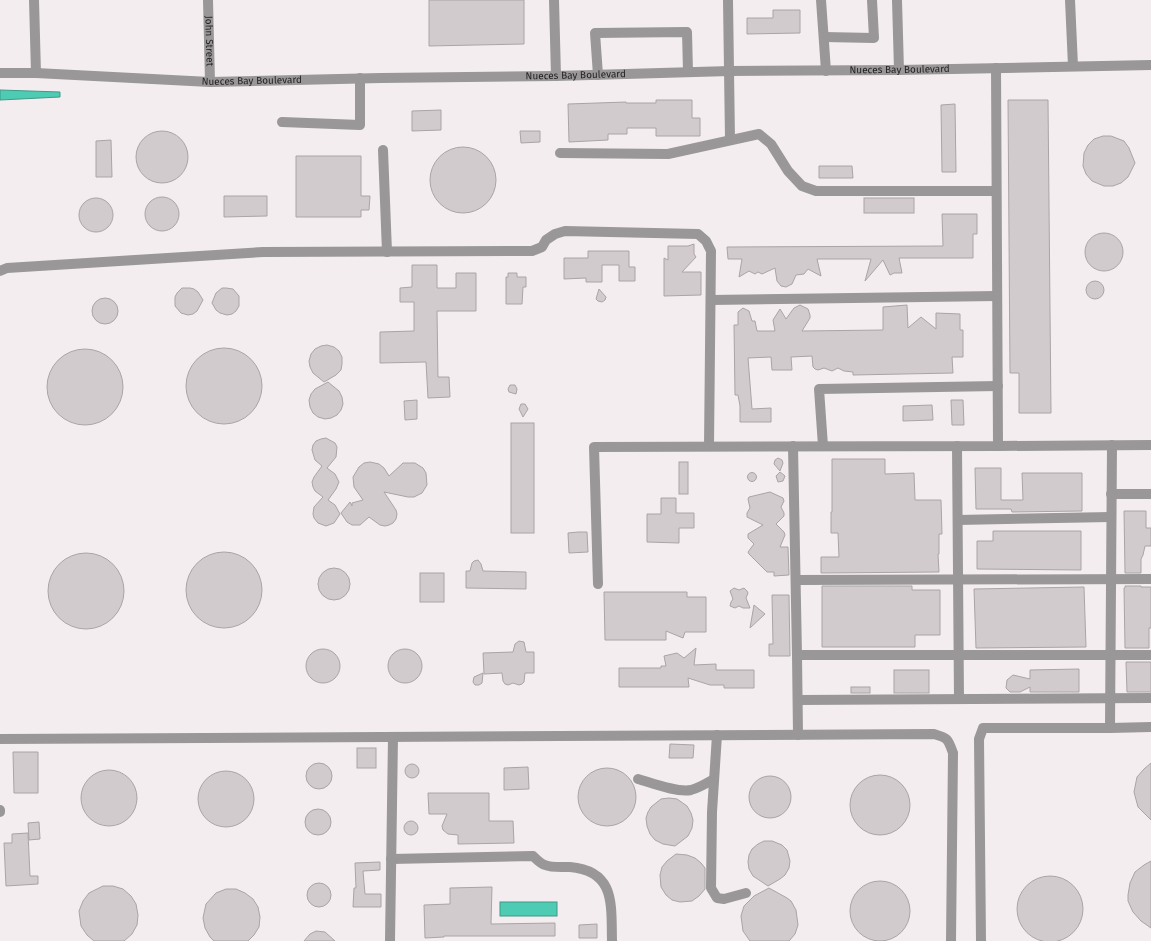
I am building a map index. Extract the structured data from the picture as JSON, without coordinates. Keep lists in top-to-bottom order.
{
  "streets": {
    "street": ["John Street", "Nueces Bay Boulevard"]
  },
  "crossings": [
    ["John Street", "Nueces Bay Boulevard"]
  ]
}
